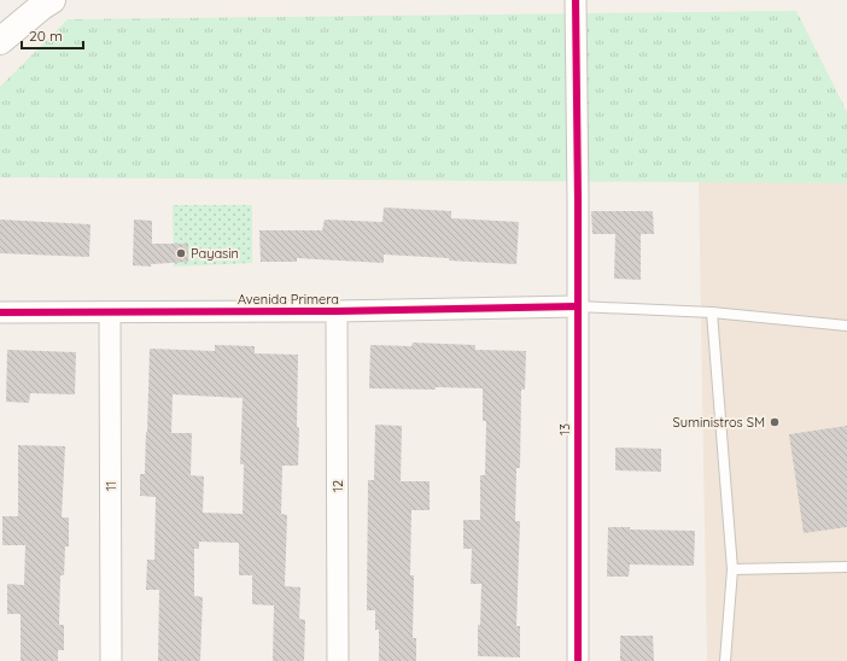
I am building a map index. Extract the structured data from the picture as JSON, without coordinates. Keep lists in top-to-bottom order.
{
  "streets": {
    "street": [
      "Avenida Primera",
      "13",
      "11",
      "12"
    ]
  },
  "crossings": [
    ["Avenida Primera", "13"],
    ["Avenida Primera", "11"],
    ["Avenida Primera", "12"]
  ],
  "places": ["Payasin", "Suministros SM"],
  "scale_bar": "20 m"
}
